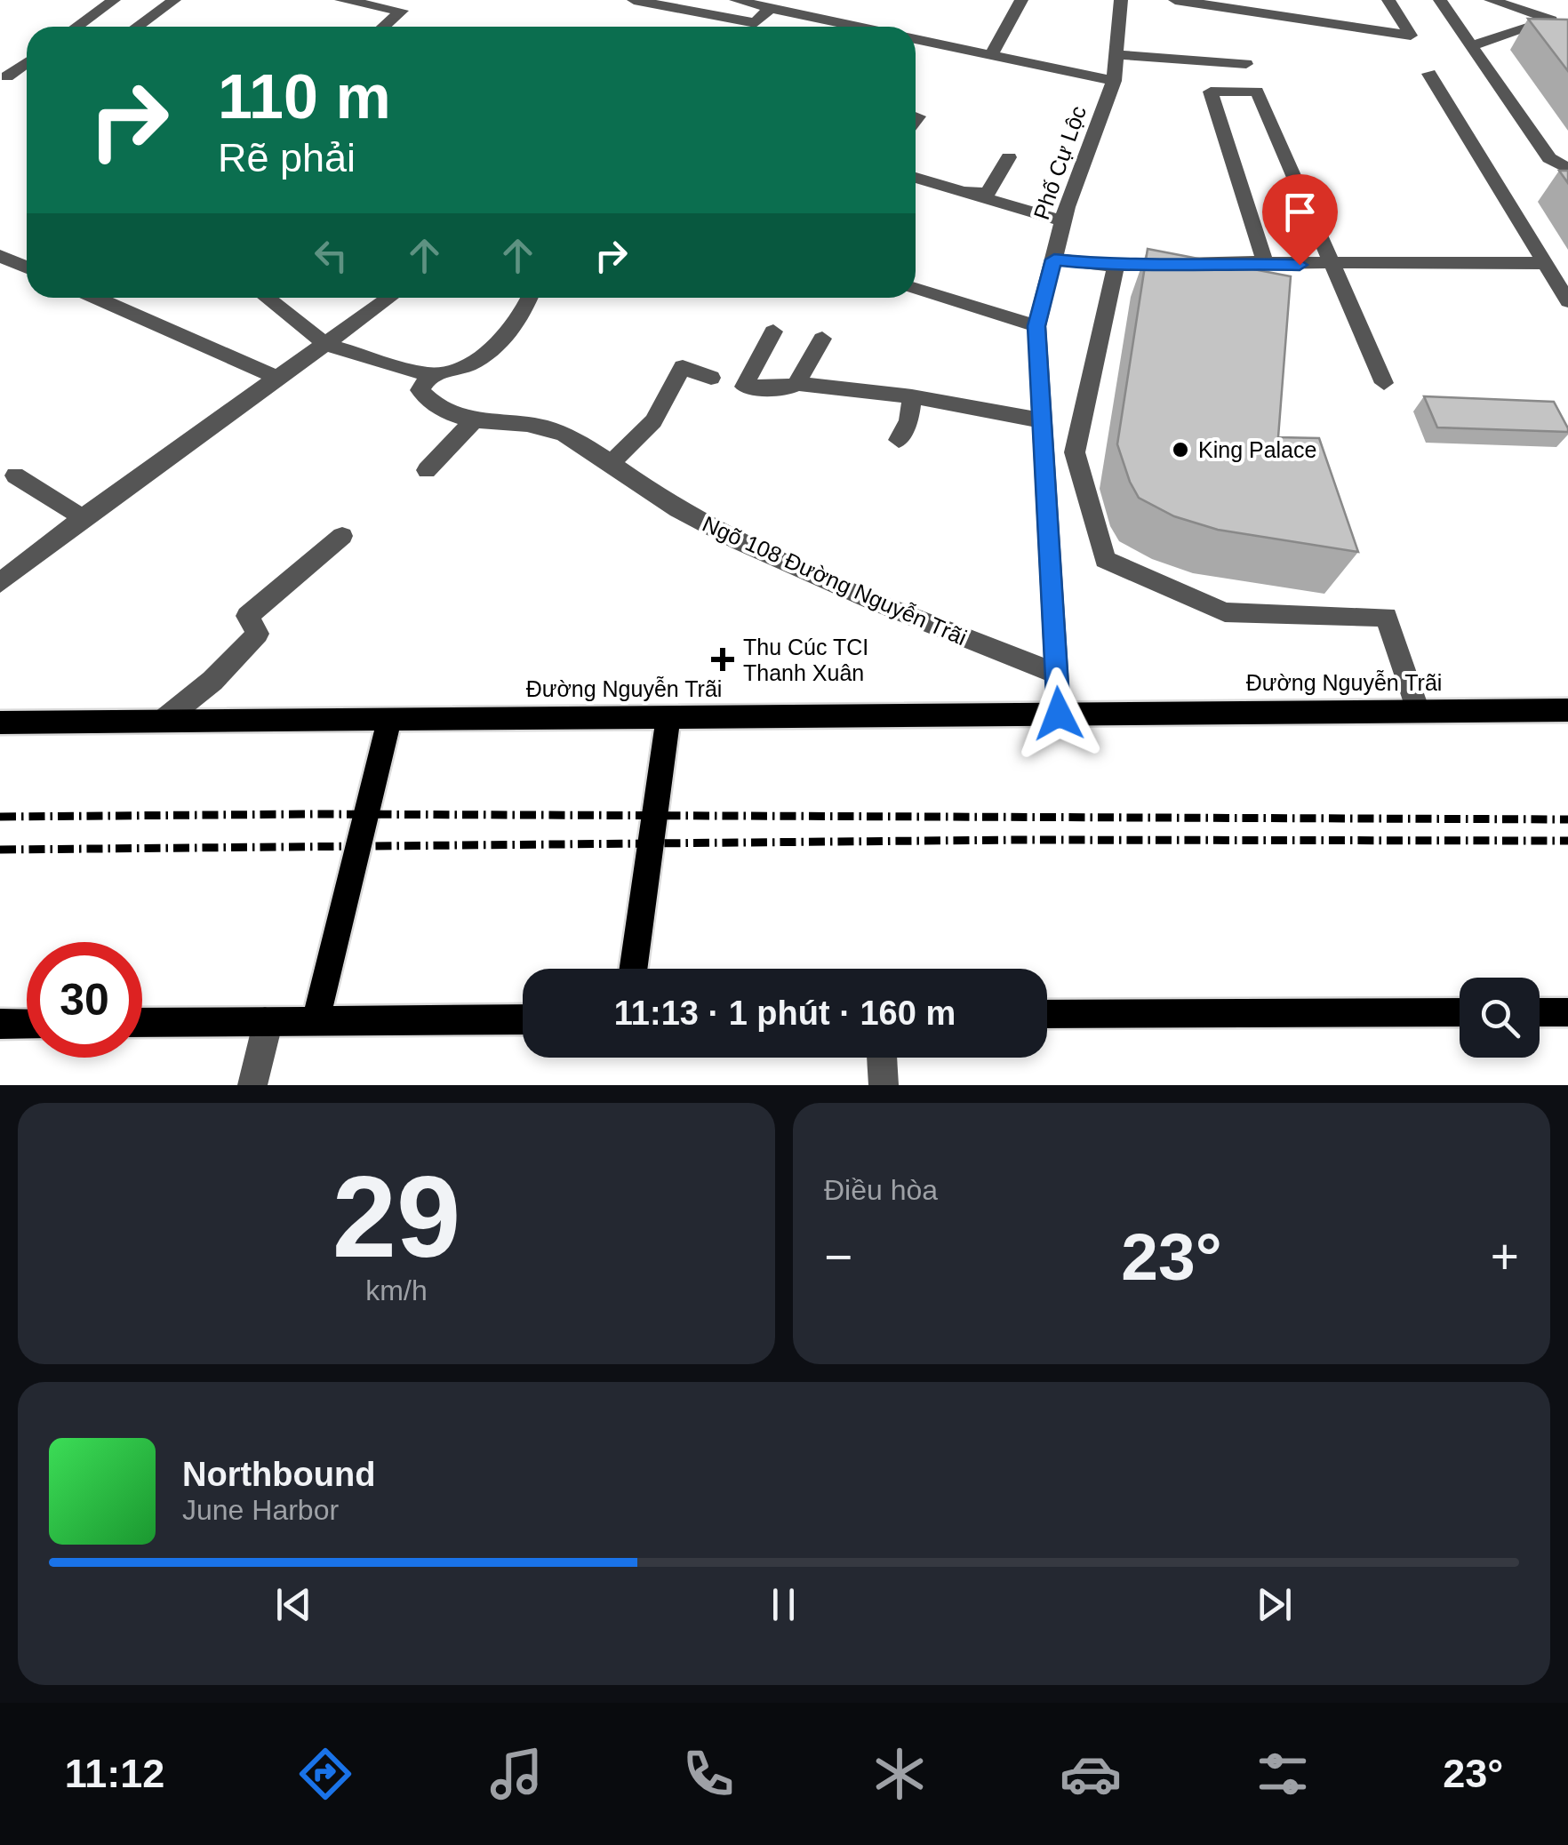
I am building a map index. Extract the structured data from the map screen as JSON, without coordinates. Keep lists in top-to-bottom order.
{
  "streets": {
    "main road": ["Đường Nguyễn Trãi"],
    "street": ["Phố Cự Lộc", "Ngõ 108 Đường Nguyễn Trãi"]
  },
  "crossings": [
    ["Phố Cự Lộc", "Ngõ 108 Đường Nguyễn Trãi"],
    ["Phố Cự Lộc", "Đường Nguyễn Trãi"]
  ],
  "places": {
    "other": ["King Palace"],
    "health": ["Thu Cúc TCI Thanh Xuân"]
  },
  "page": {
    "turn": ["110 m", "Rẽ phải"],
    "limit": "30",
    "trip": "11:13 · 1 phút · 160 m",
    "tile": [
      ["29", "km/h"],
      "Điều hòa"
    ],
    "heat": ["−", "23°", "+"],
    "song": ["Northbound", "June Harbor"],
    "tabs": ["11:12", "23°"]
  }
}
